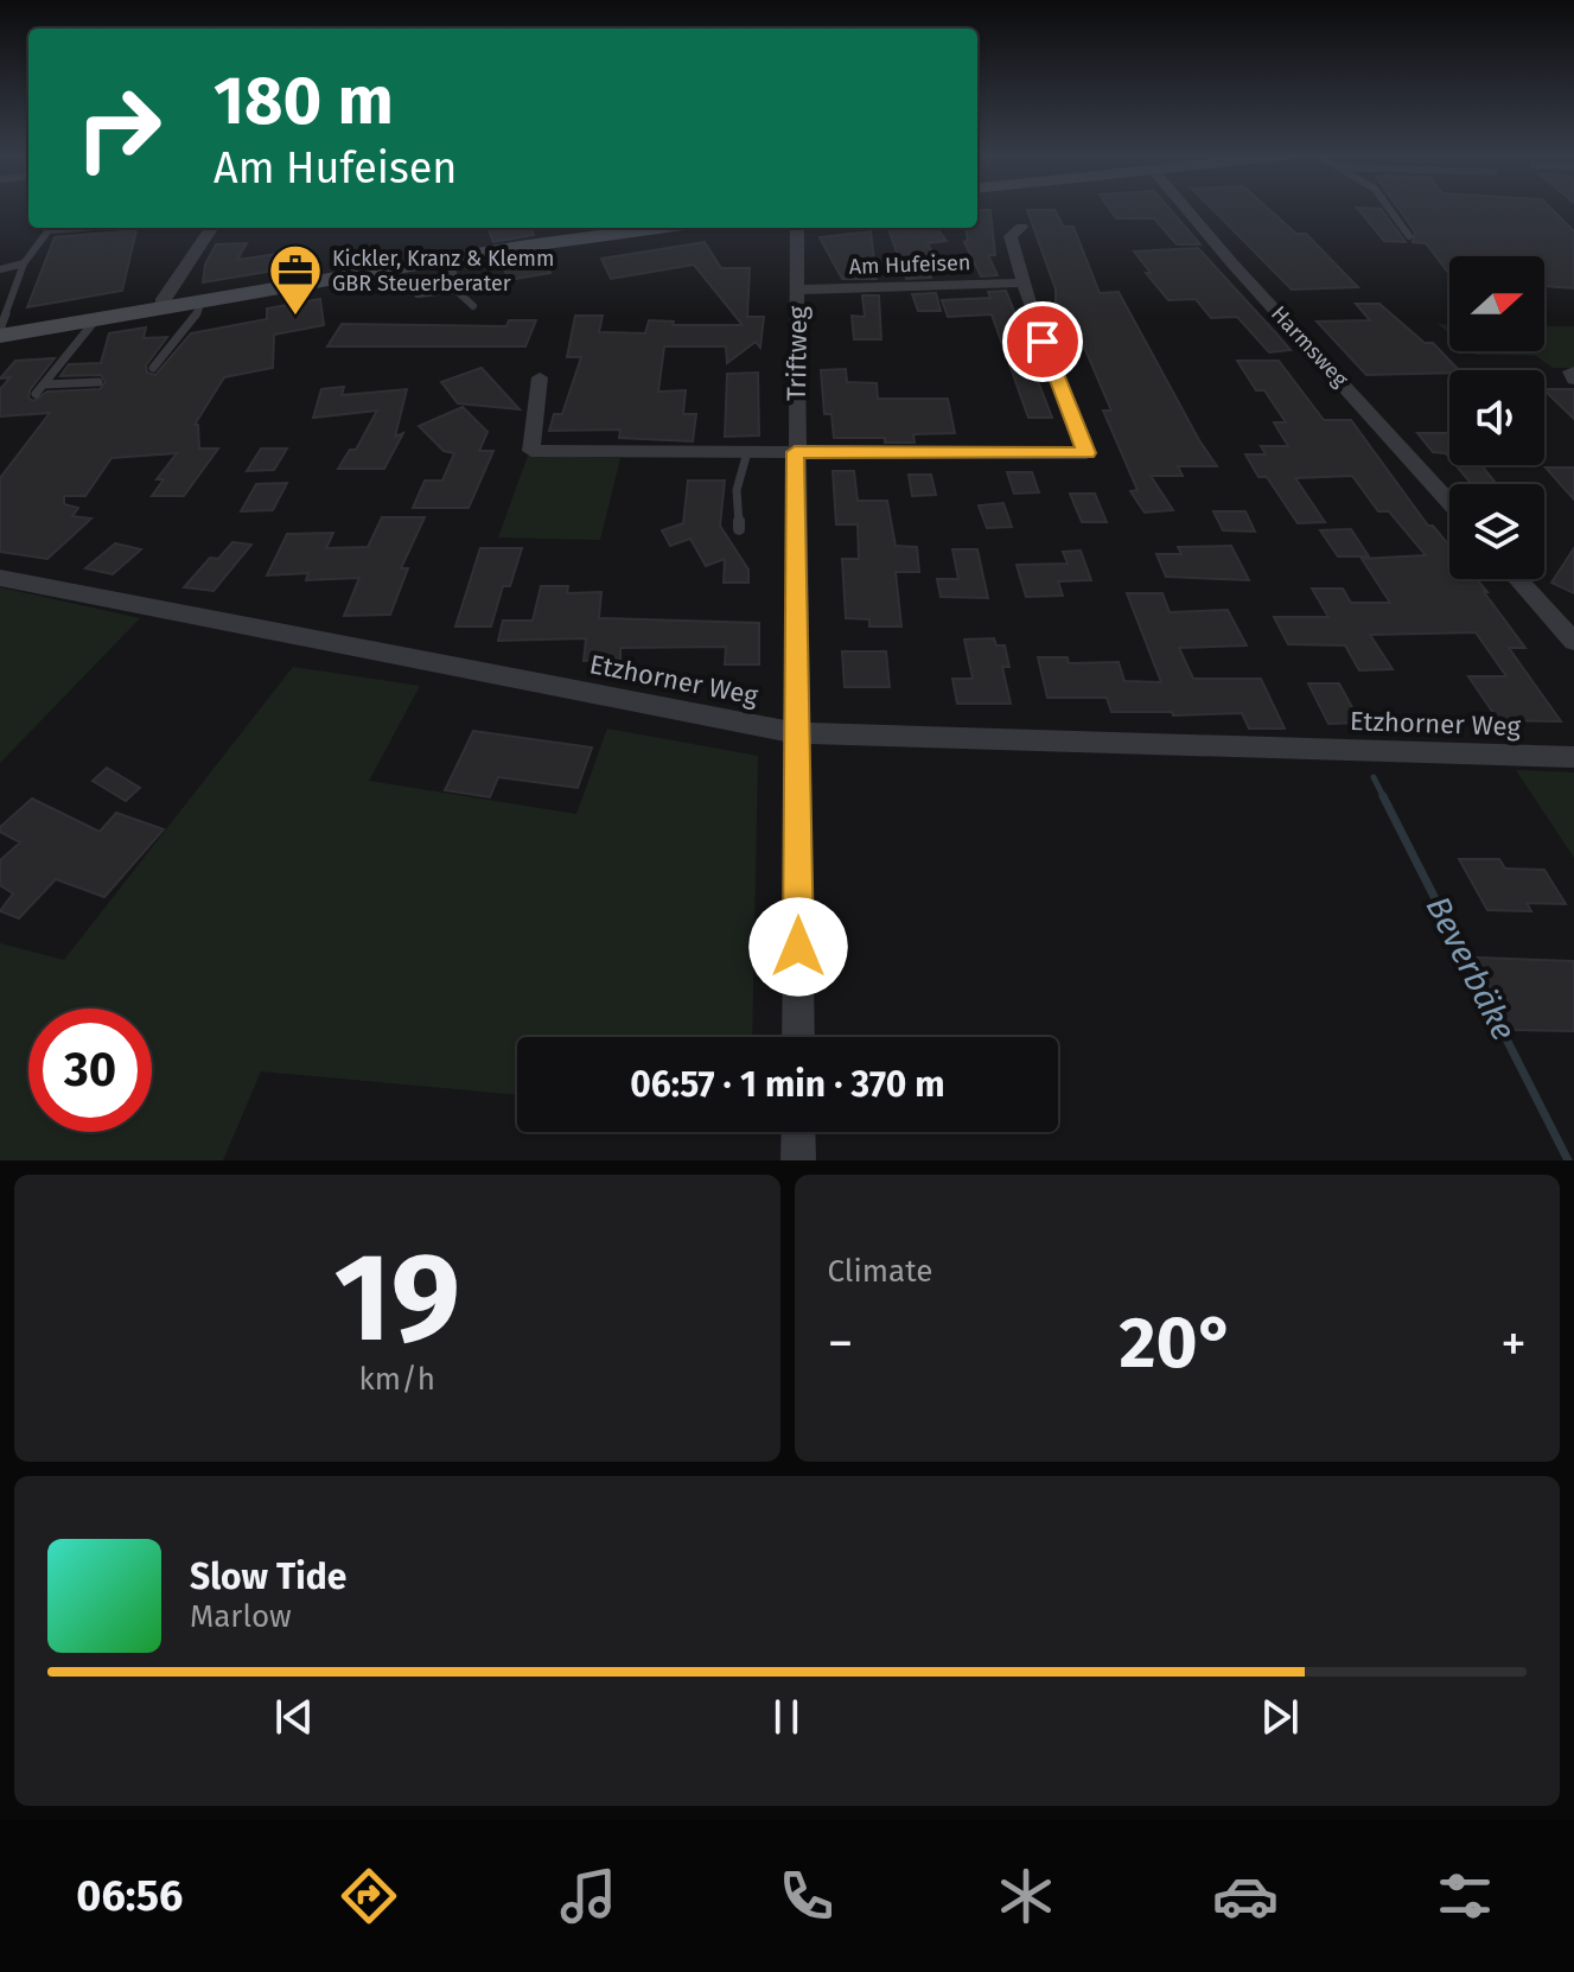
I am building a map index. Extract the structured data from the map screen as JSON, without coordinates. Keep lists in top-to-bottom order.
{
  "streets": {
    "street": [
      "Am Hufeisen",
      "Harmsweg",
      "Triftweg",
      "Etzhorner Weg"
    ]
  },
  "crossings": [
    ["Am Hufeisen", "Triftweg"],
    ["Triftweg", "Etzhorner Weg"]
  ],
  "water": ["Beverbäke"],
  "places": {
    "office": ["Kickler, Kranz & Klemm GBR Steuerberater"]
  },
  "north": "right",
  "page": {
    "turn": ["180 m", "Am Hufeisen"],
    "limit": "30",
    "trip": "06:57 · 1 min · 370 m",
    "tile": [
      ["19", "km/h"],
      "Climate"
    ],
    "heat": ["−", "20°", "+"],
    "song": ["Slow Tide", "Marlow"],
    "tabs": "06:56"
  }
}
